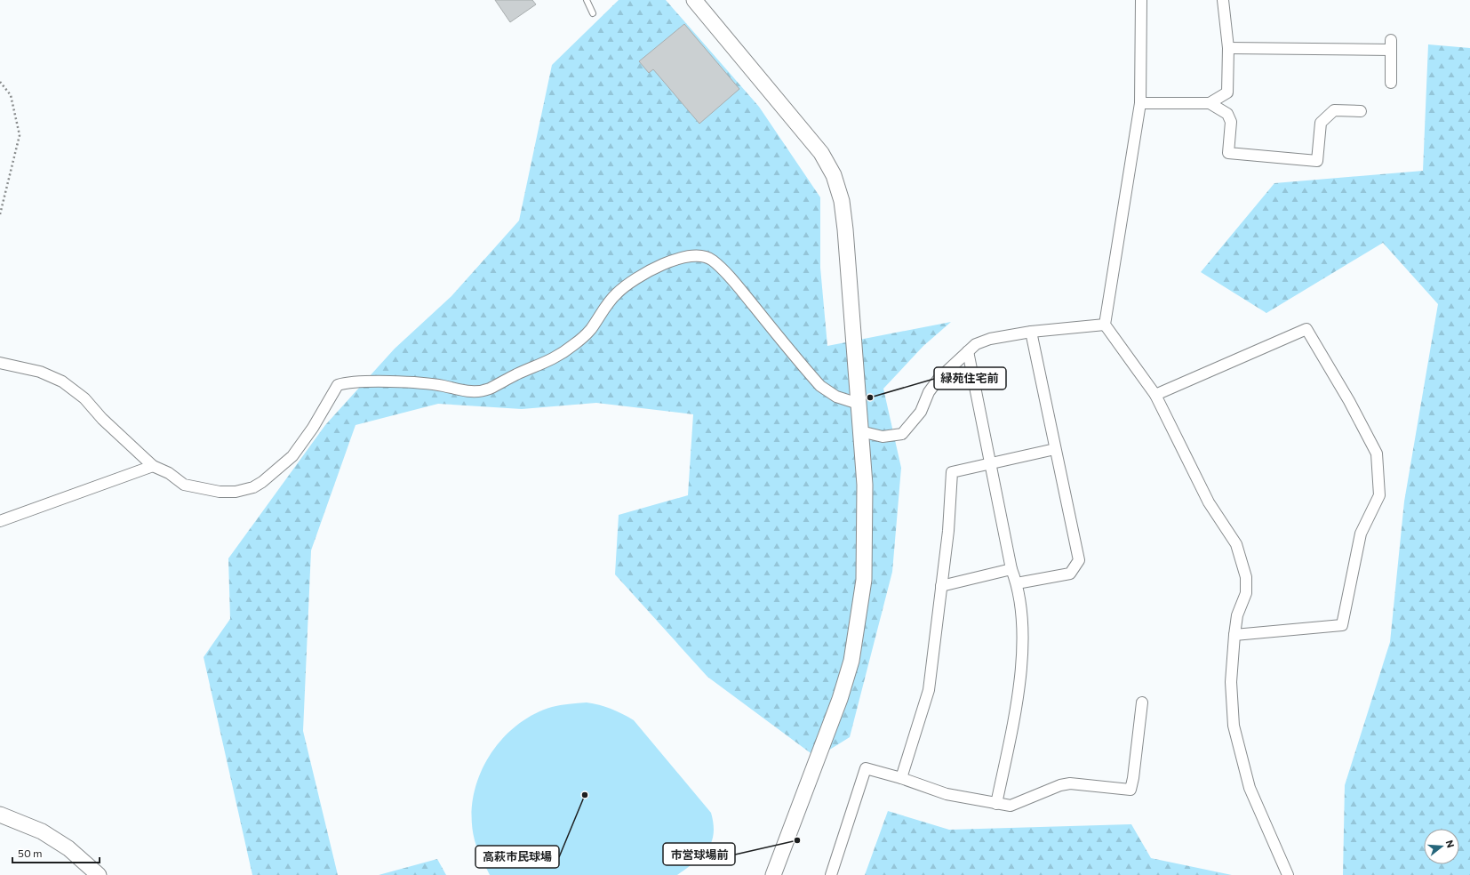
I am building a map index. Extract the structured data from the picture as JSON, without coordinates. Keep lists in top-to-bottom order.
{
  "places": ["緑苑住宅前", "高萩市民球場", "市営球場前"],
  "scale_bar": "50 m",
  "north": "right"
}
